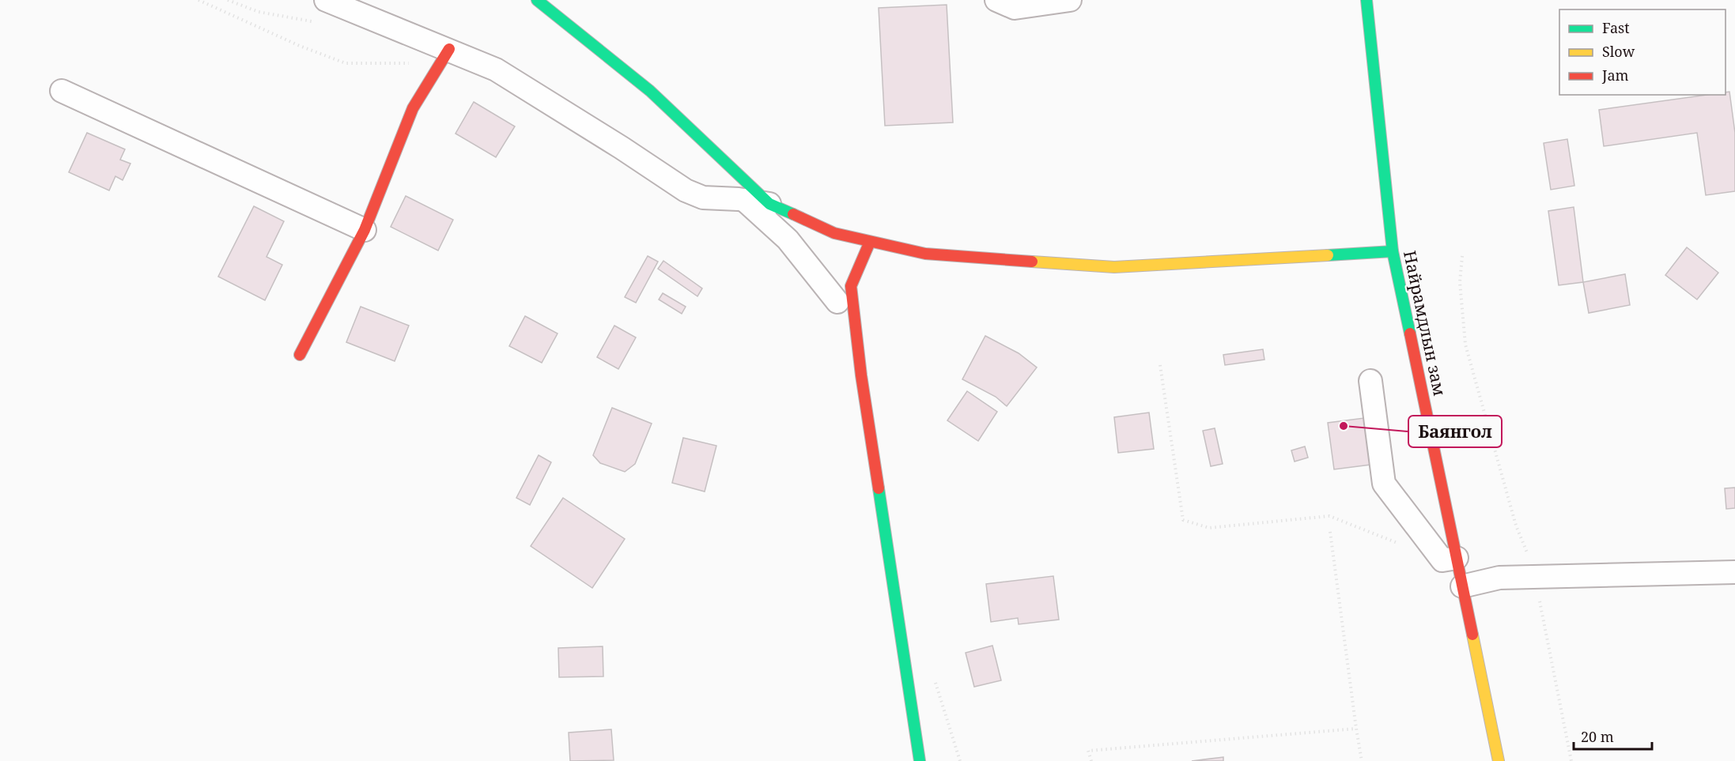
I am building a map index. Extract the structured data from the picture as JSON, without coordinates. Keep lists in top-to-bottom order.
{
  "streets": {
    "street": ["Найрамдлын зам"]
  },
  "places": ["Баянгол"],
  "legend": ["Fast", "Slow", "Jam"],
  "scale_bar": "20 m"
}
